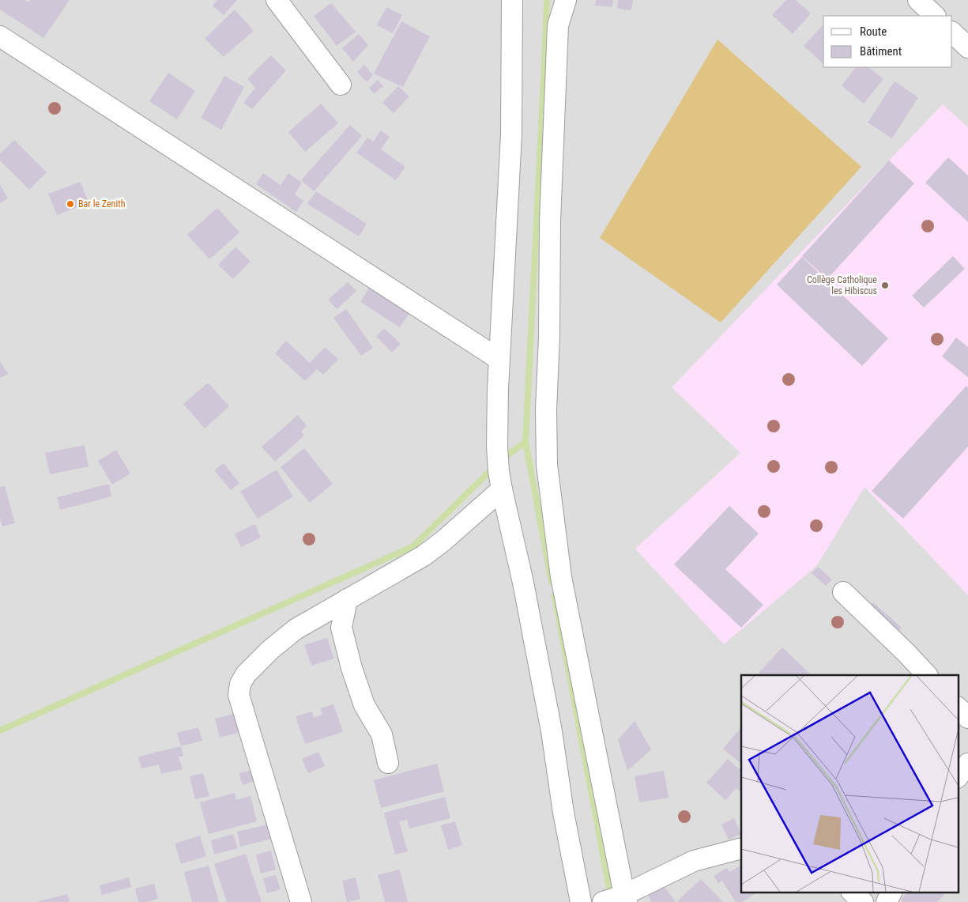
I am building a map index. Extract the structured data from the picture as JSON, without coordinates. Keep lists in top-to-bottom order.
{
  "places": ["Bar le Zenith", "Collège Catholique les Hibiscus"],
  "legend": ["Route", "Bâtiment"]
}
